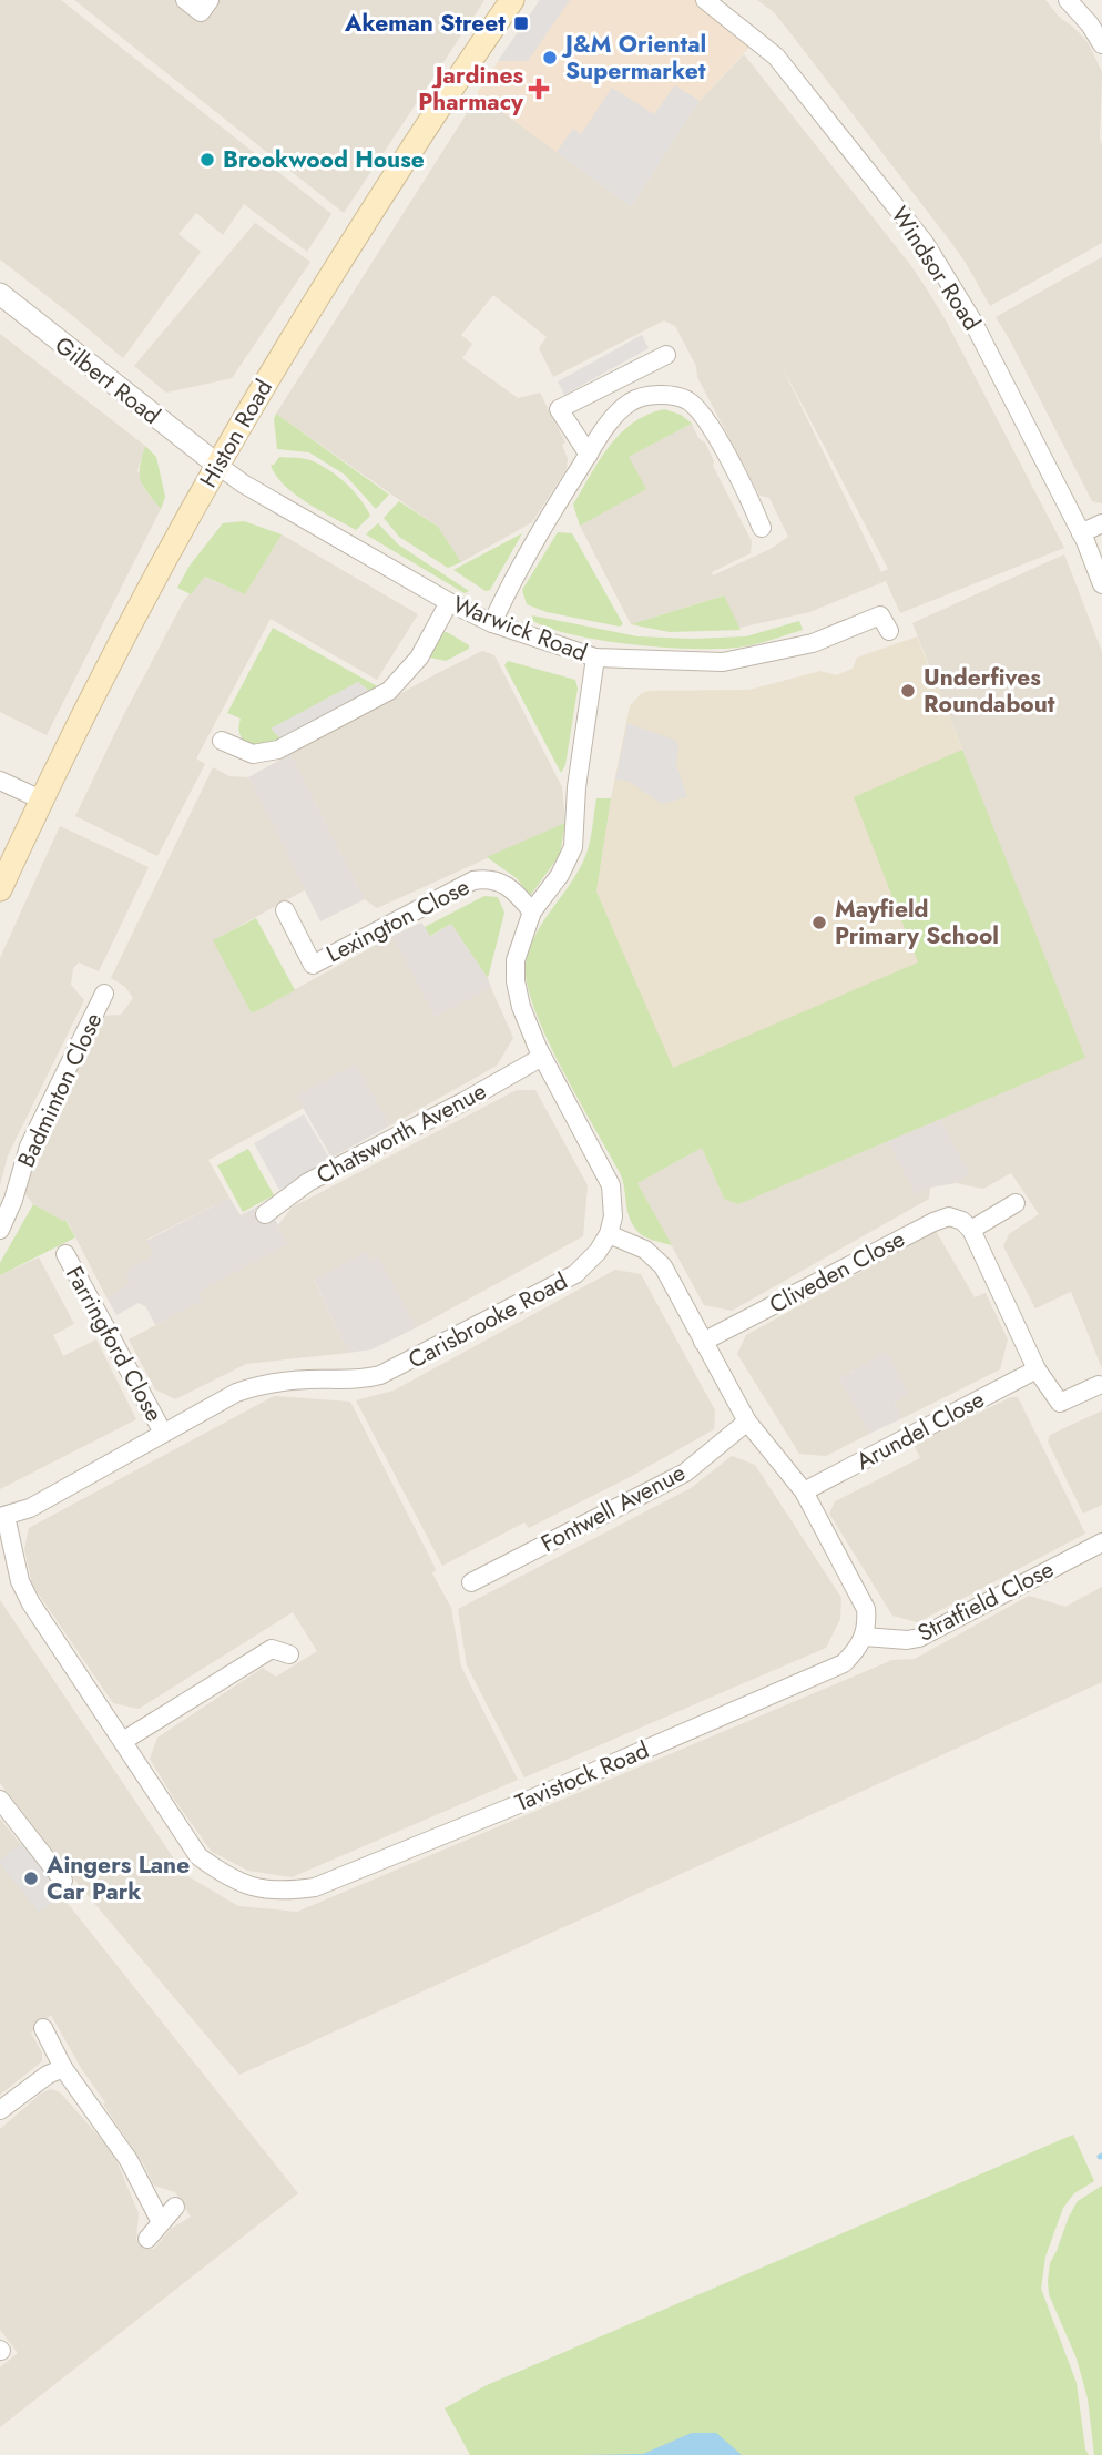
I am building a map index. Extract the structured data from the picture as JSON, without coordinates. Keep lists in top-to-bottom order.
{
  "streets": {
    "main road": ["Histon Road"],
    "street": [
      "Windsor Road",
      "Gilbert Road",
      "Warwick Road",
      "Lexington Close",
      "Badminton Close",
      "Chatsworth Avenue",
      "Cliveden Close",
      "Carisbrooke Road",
      "Farringford Close",
      "Arundel Close",
      "Fontwell Avenue",
      "Stratfield Close",
      "Tavistock Road"
    ]
  },
  "crossings": [
    ["Gilbert Road", "Histon Road"],
    ["Gilbert Road", "Warwick Road"],
    ["Histon Road", "Warwick Road"],
    ["Carisbrooke Road", "Farringford Close"],
    ["Carisbrooke Road", "Tavistock Road"],
    ["Stratfield Close", "Tavistock Road"]
  ],
  "places": {
    "transit": ["Akeman Street"],
    "other": [
      "J&M Oriental Supermarket",
      "Brookwood House",
      "Underfives Roundabout",
      "Mayfield Primary School",
      "Aingers Lane Car Park"
    ],
    "health": ["Jardines Pharmacy"]
  }
}
